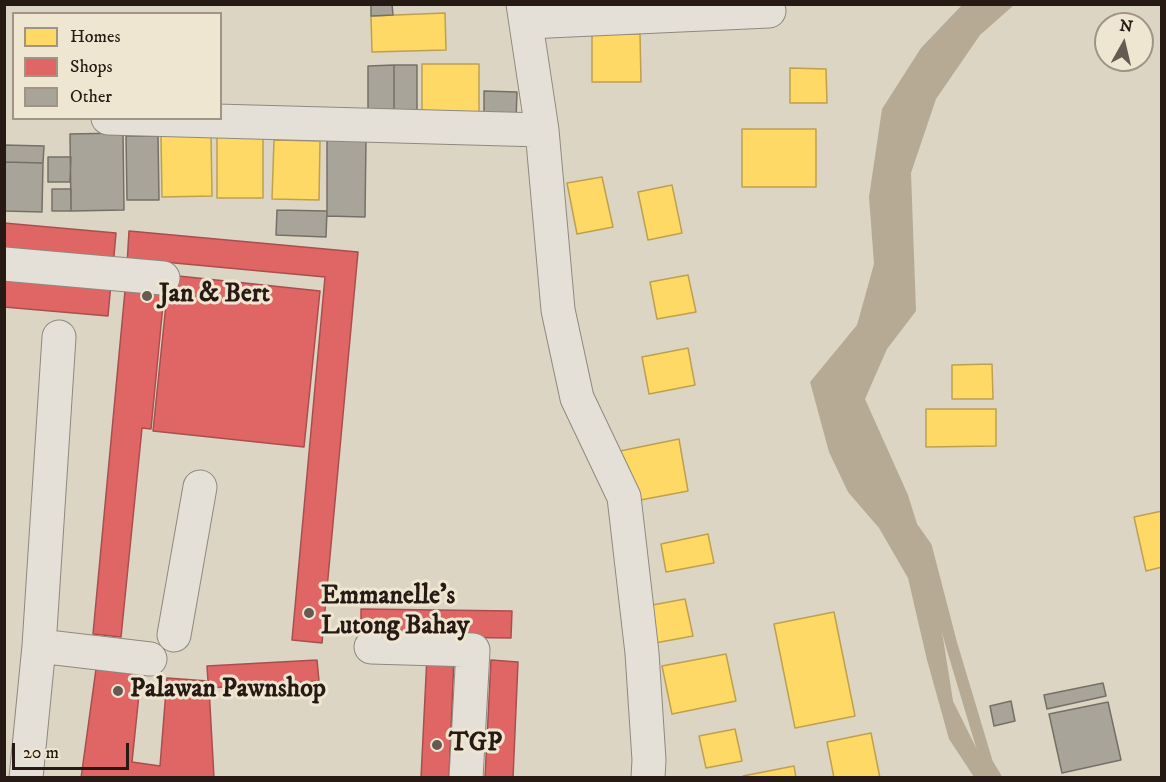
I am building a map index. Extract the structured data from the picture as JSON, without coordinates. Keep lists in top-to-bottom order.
{
  "places": [
    "Jan & Bert",
    "Emmanelle's Lutong Bahay",
    "Palawan Pawnshop",
    "TGP"
  ],
  "legend": ["Homes", "Shops", "Other"],
  "scale_bar": "20 m",
  "north": "top"
}
